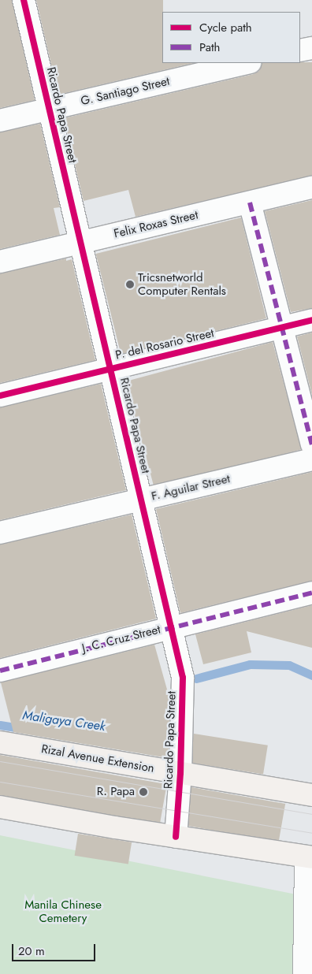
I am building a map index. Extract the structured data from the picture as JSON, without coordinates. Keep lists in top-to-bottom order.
{
  "streets": {
    "main road": ["Rizal Avenue Extension"],
    "street": [
      "G. Santiago Street",
      "Ricardo Papa Street",
      "Felix Roxas Street",
      "P. del Rosario Street",
      "F. Aguilar Street",
      "J. C. Cruz Street"
    ]
  },
  "crossings": [
    ["G. Santiago Street", "Ricardo Papa Street"],
    ["Ricardo Papa Street", "Felix Roxas Street"],
    ["Ricardo Papa Street", "P. del Rosario Street"],
    ["Ricardo Papa Street", "F. Aguilar Street"],
    ["Ricardo Papa Street", "J. C. Cruz Street"],
    ["Ricardo Papa Street", "Rizal Avenue Extension"]
  ],
  "water": ["Maligaya Creek"],
  "parks": ["Manila Chinese Cemetery"],
  "places": ["Tricsnetworld Computer Rentals", "R. Papa"],
  "legend": ["Cycle path", "Path"],
  "scale_bar": "20 m"
}
